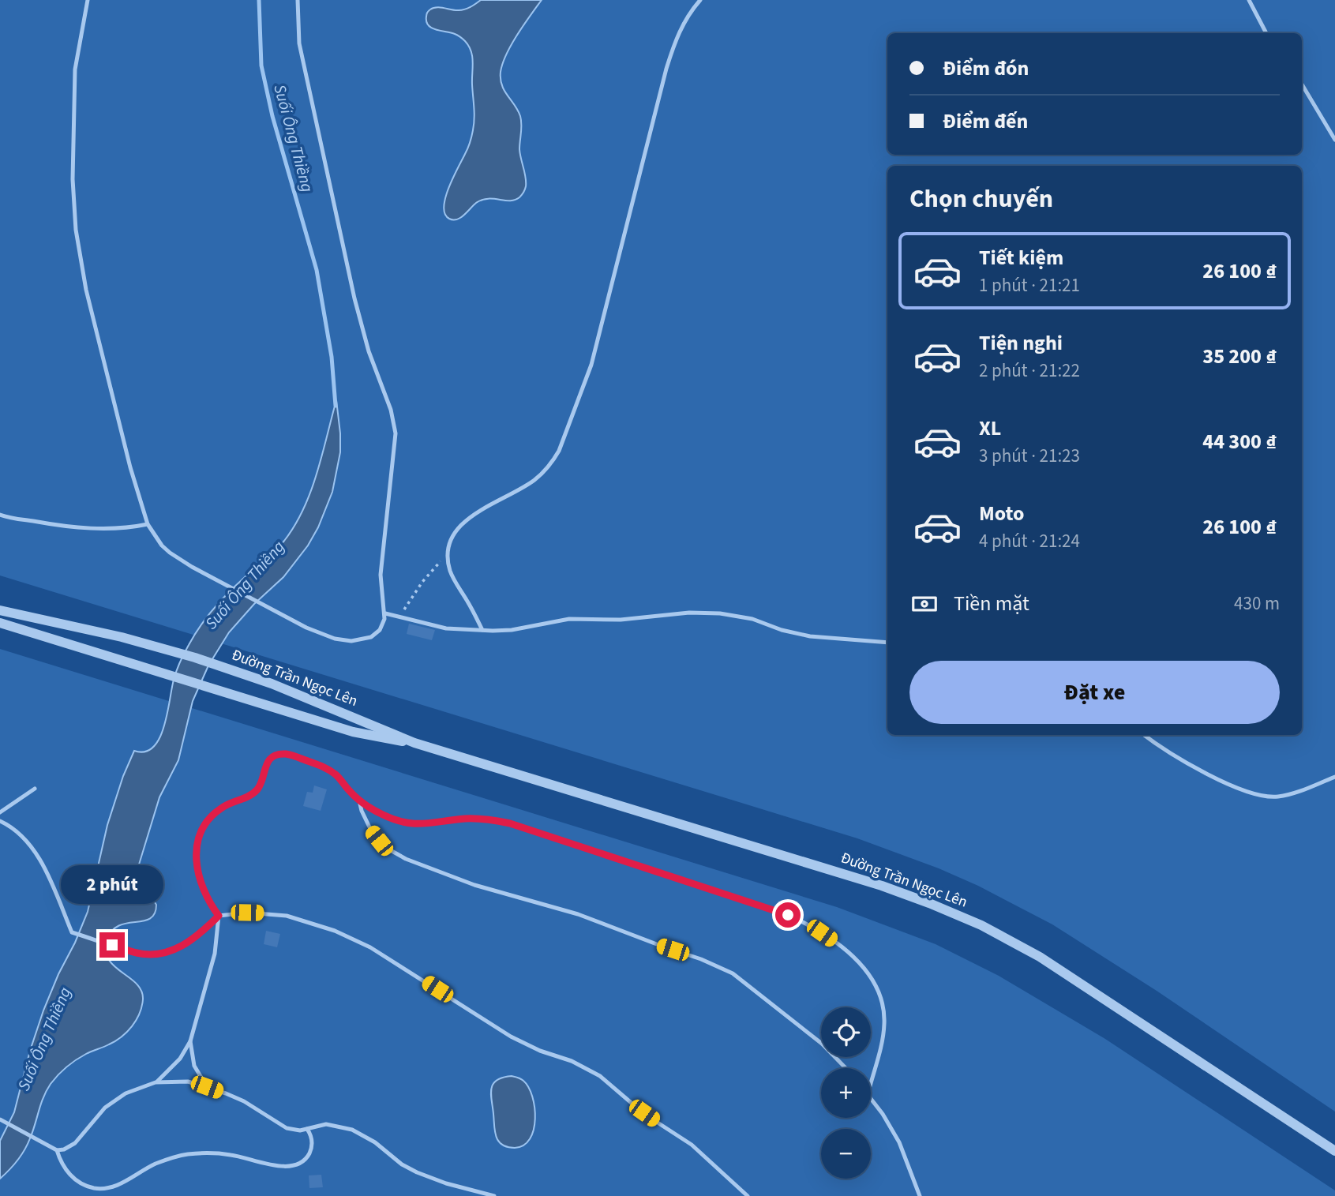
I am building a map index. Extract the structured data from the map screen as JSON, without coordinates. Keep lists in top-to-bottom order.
{
  "streets": {
    "street": ["Đường Trần Ngọc Lên"]
  },
  "water": ["Suối Ông Thiềng"],
  "page": {
    "banner": ["Điểm đón", "Điểm đến"],
    "heading": "Chọn chuyến",
    "list": [
      {
        "name": "Tiết kiệm",
        "note": "1 phút · 21:21",
        "value": "26 100 ₫"
      },
      {
        "name": "Tiện nghi",
        "note": "2 phút · 21:22",
        "value": "35 200 ₫"
      },
      {
        "name": "XL",
        "note": "3 phút · 21:23",
        "value": "44 300 ₫"
      },
      {
        "name": "Moto",
        "note": "4 phút · 21:24",
        "value": "26 100 ₫"
      }
    ],
    "pay": ["Tiền mặt", "430 m"],
    "buttons": "Đặt xe",
    "bubble": "2 phút",
    "map_buttons": ["+", "−"]
  }
}
